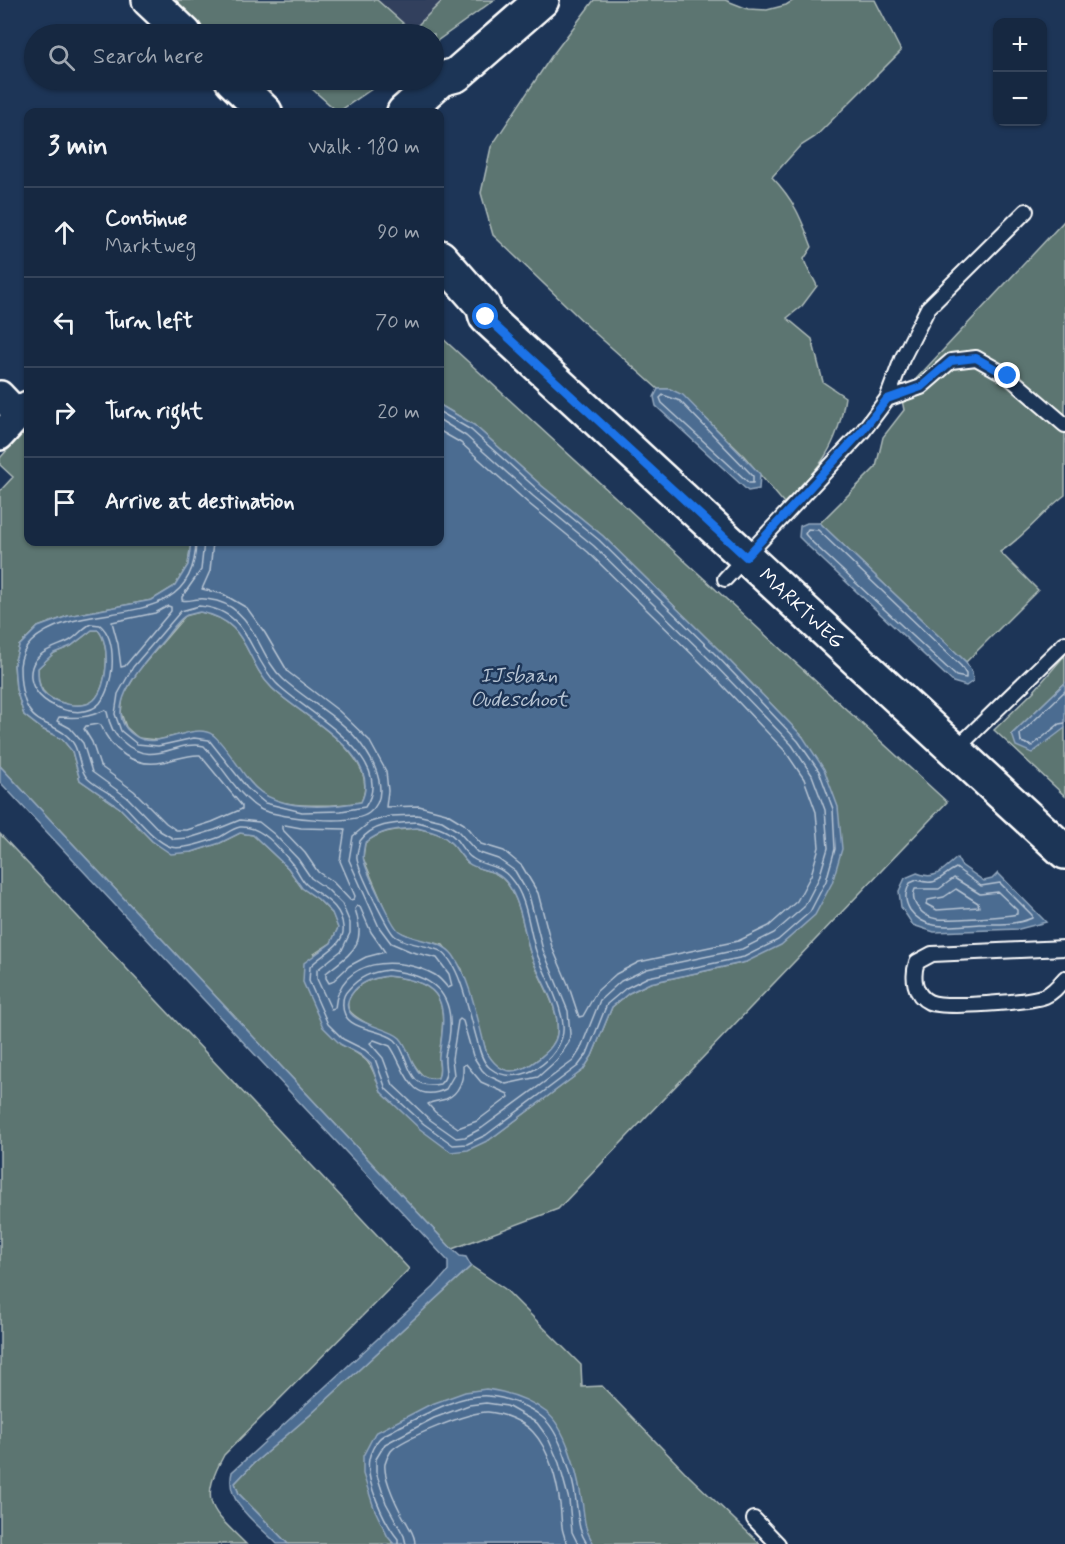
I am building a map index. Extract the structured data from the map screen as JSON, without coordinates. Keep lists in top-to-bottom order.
{
  "streets": {
    "street": ["MARKTWEG"]
  },
  "water": ["IJsbaan Oudeschoot"],
  "page": {
    "map_buttons": ["+", "−"],
    "search": "Search here",
    "heading": ["3 min", "Walk · 180 m"],
    "list": [
      ["Continue", "Marktweg", "90 m"],
      ["Turn left", "70 m"],
      ["Turn right", "20 m"],
      "Arrive at destination"
    ]
  }
}
